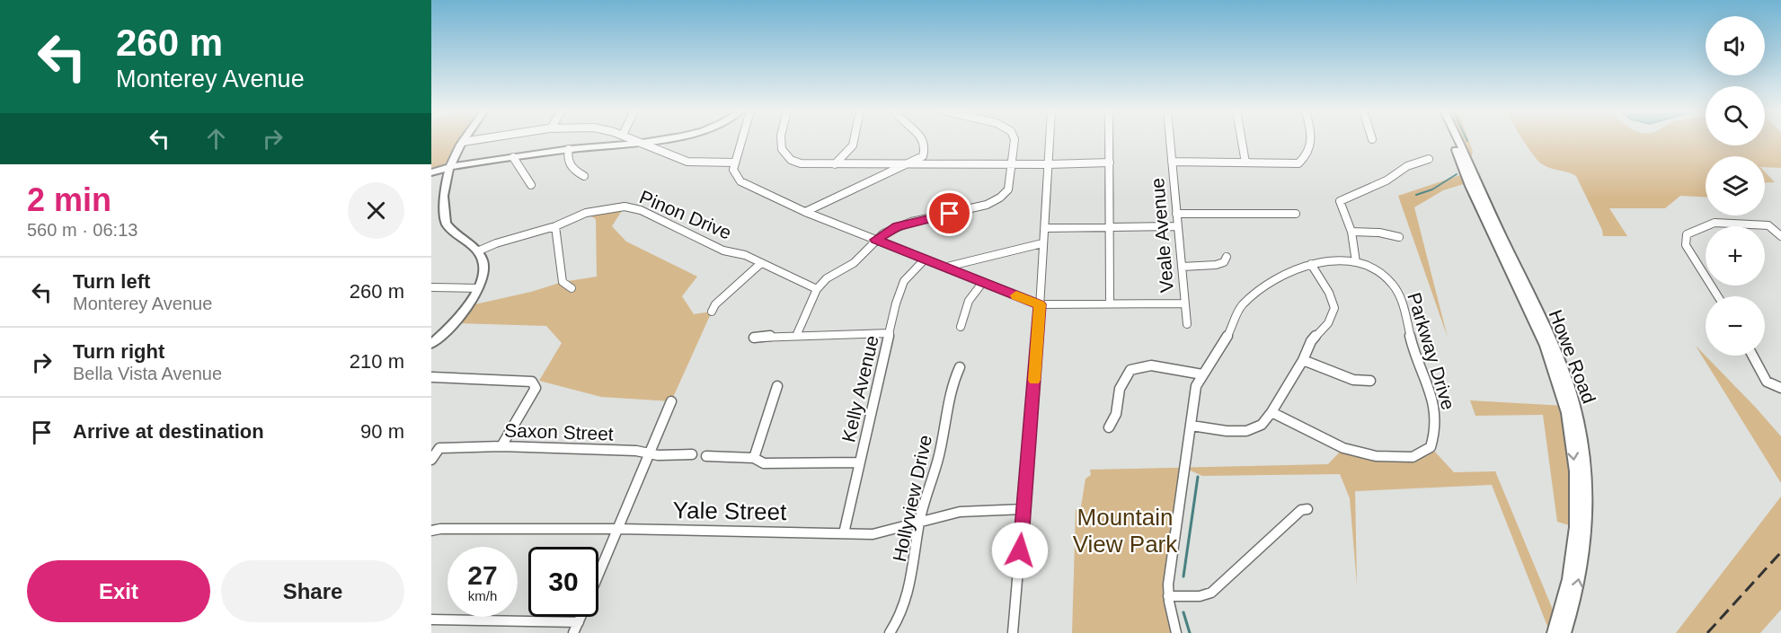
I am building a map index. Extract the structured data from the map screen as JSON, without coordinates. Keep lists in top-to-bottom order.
{
  "streets": {
    "street": [
      "Pinon Drive",
      "Veale Avenue",
      "Parkway Drive",
      "Howe Road",
      "Kelly Avenue",
      "Saxon Street",
      "Hollyview Drive",
      "Yale Street"
    ]
  },
  "crossings": [
    ["Kelly Avenue", "Yale Street"],
    ["Hollyview Drive", "Yale Street"]
  ],
  "parks": ["Mountain View Park"],
  "page": {
    "turn": ["260 m", "Monterey Avenue"],
    "map_buttons": ["+", "−"],
    "heading": ["2 min", "560 m · 06:13"],
    "list": [
      {
        "name": "Turn left",
        "note": "Monterey Avenue",
        "value": "260 m"
      },
      {
        "name": "Turn right",
        "note": "Bella Vista Avenue",
        "value": "210 m"
      },
      {
        "name": "Arrive at destination",
        "value": "90 m"
      }
    ],
    "speed": "27 km/h",
    "limit": "30",
    "buttons": ["Exit", "Share"]
  }
}
